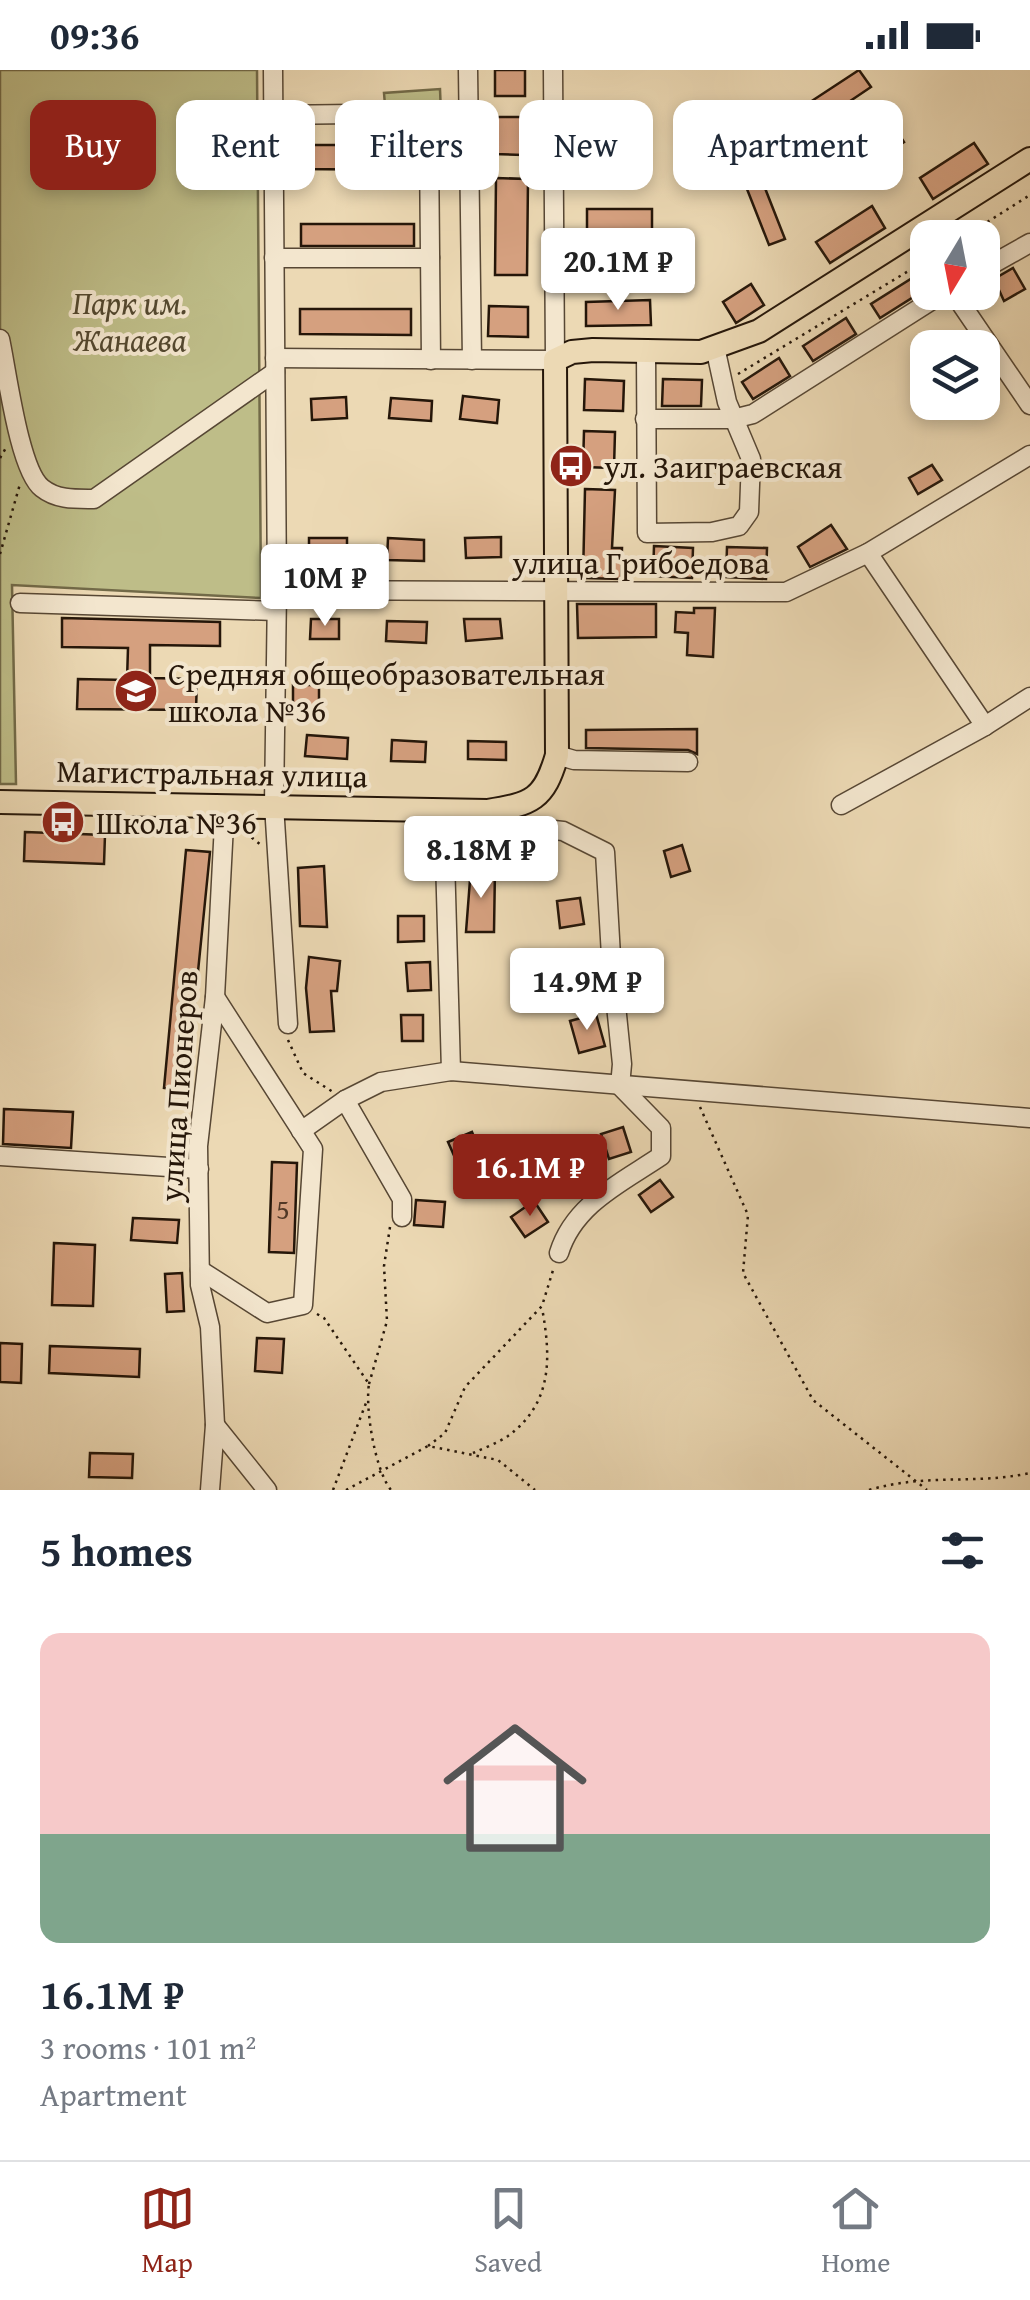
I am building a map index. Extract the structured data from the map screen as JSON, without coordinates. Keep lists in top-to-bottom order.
{
  "streets": {
    "main road": ["Магистральная улица"],
    "street": ["улица Грибоедова", "улица Пионеров"]
  },
  "crossings": [
    ["Магистральная улица", "улица Пионеров"]
  ],
  "parks": ["Парк им. Жанаева"],
  "places": {
    "bus stop": ["ул. Заиграевская", "Школа №36"],
    "school or university": ["Средняя общеобразовательная школа №36"]
  },
  "house_numbers": ["5"],
  "north": "bottom",
  "page": {
    "status": "09:36",
    "chip": [
      "Buy",
      "Rent",
      "Filters",
      "New",
      "Apartment"
    ],
    "price": [
      "20.1M ₽",
      "10M ₽",
      "8.18M ₽",
      "14.9M ₽",
      "16.1M ₽"
    ],
    "heading": "5 homes",
    "list": [
      {
        "name": "16.1M ₽",
        "note": "3 rooms · 101 m² · Apartment"
      }
    ],
    "tabs": ["Map", "Saved", "Home"]
  }
}
